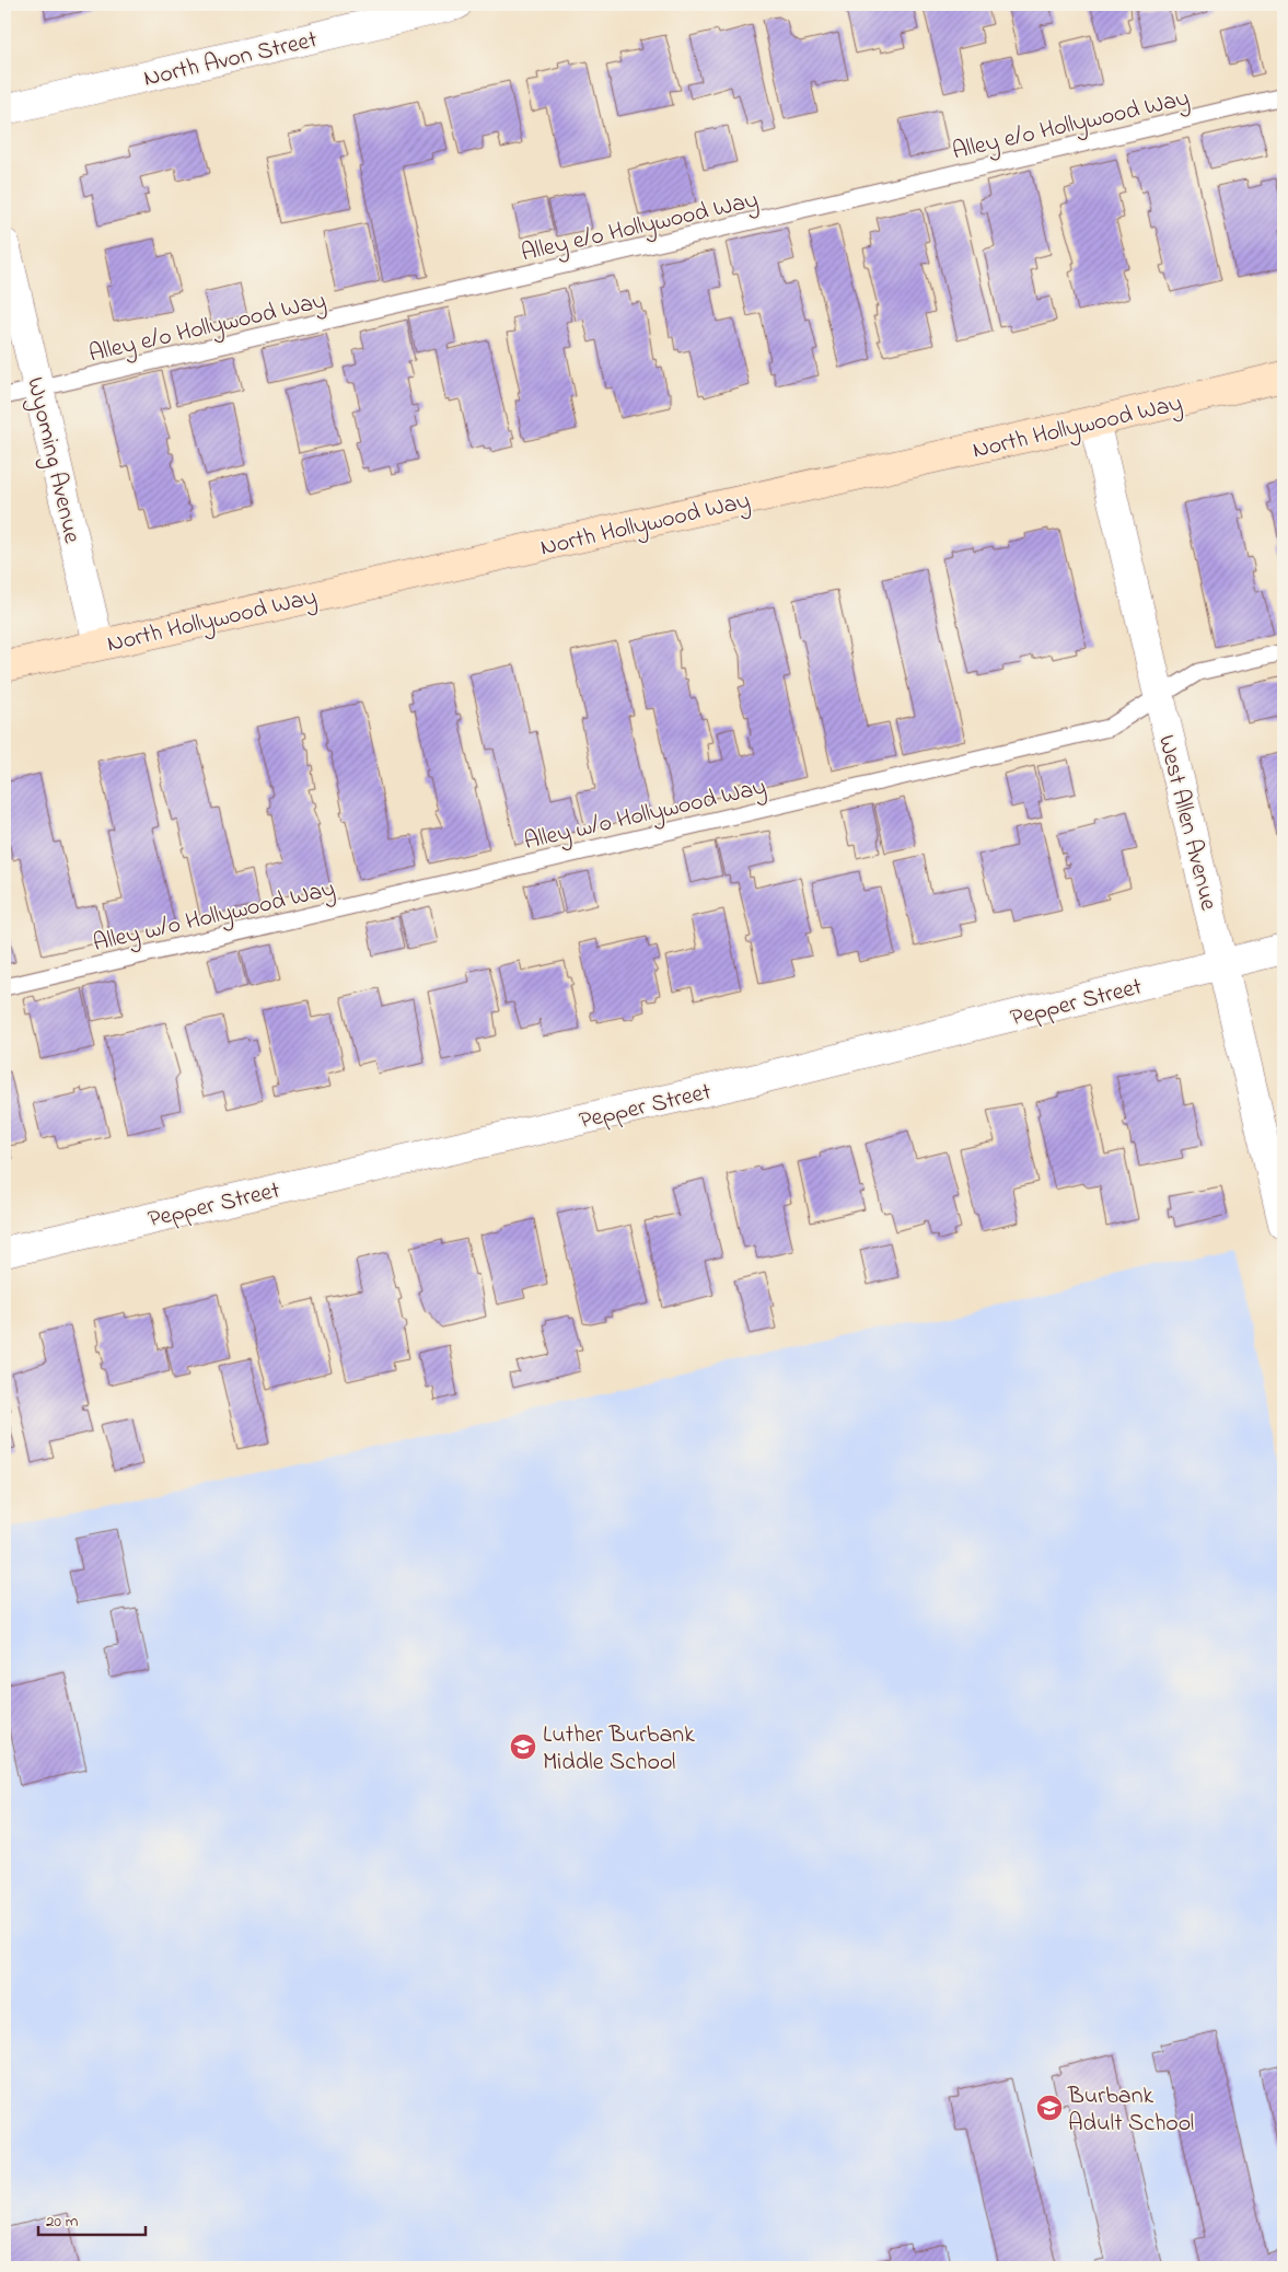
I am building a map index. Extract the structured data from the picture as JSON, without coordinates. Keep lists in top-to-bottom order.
{
  "streets": {
    "main road": ["North Hollywood Way"],
    "street": [
      "North Avon Street",
      "Wyoming Avenue",
      "West Allen Avenue",
      "Pepper Street"
    ],
    "lane": ["Alley e/o Hollywood Way", "Alley w/o Hollywood Way"]
  },
  "crossings": [
    ["Alley e/o Hollywood Way", "Wyoming Avenue"],
    ["North Hollywood Way", "Wyoming Avenue"],
    ["North Hollywood Way", "West Allen Avenue"],
    ["Alley w/o Hollywood Way", "West Allen Avenue"],
    ["West Allen Avenue", "Pepper Street"]
  ],
  "places": {
    "school or university": ["Luther Burbank Middle School", "Burbank Adult School"]
  },
  "scale_bar": "20 m"
}
